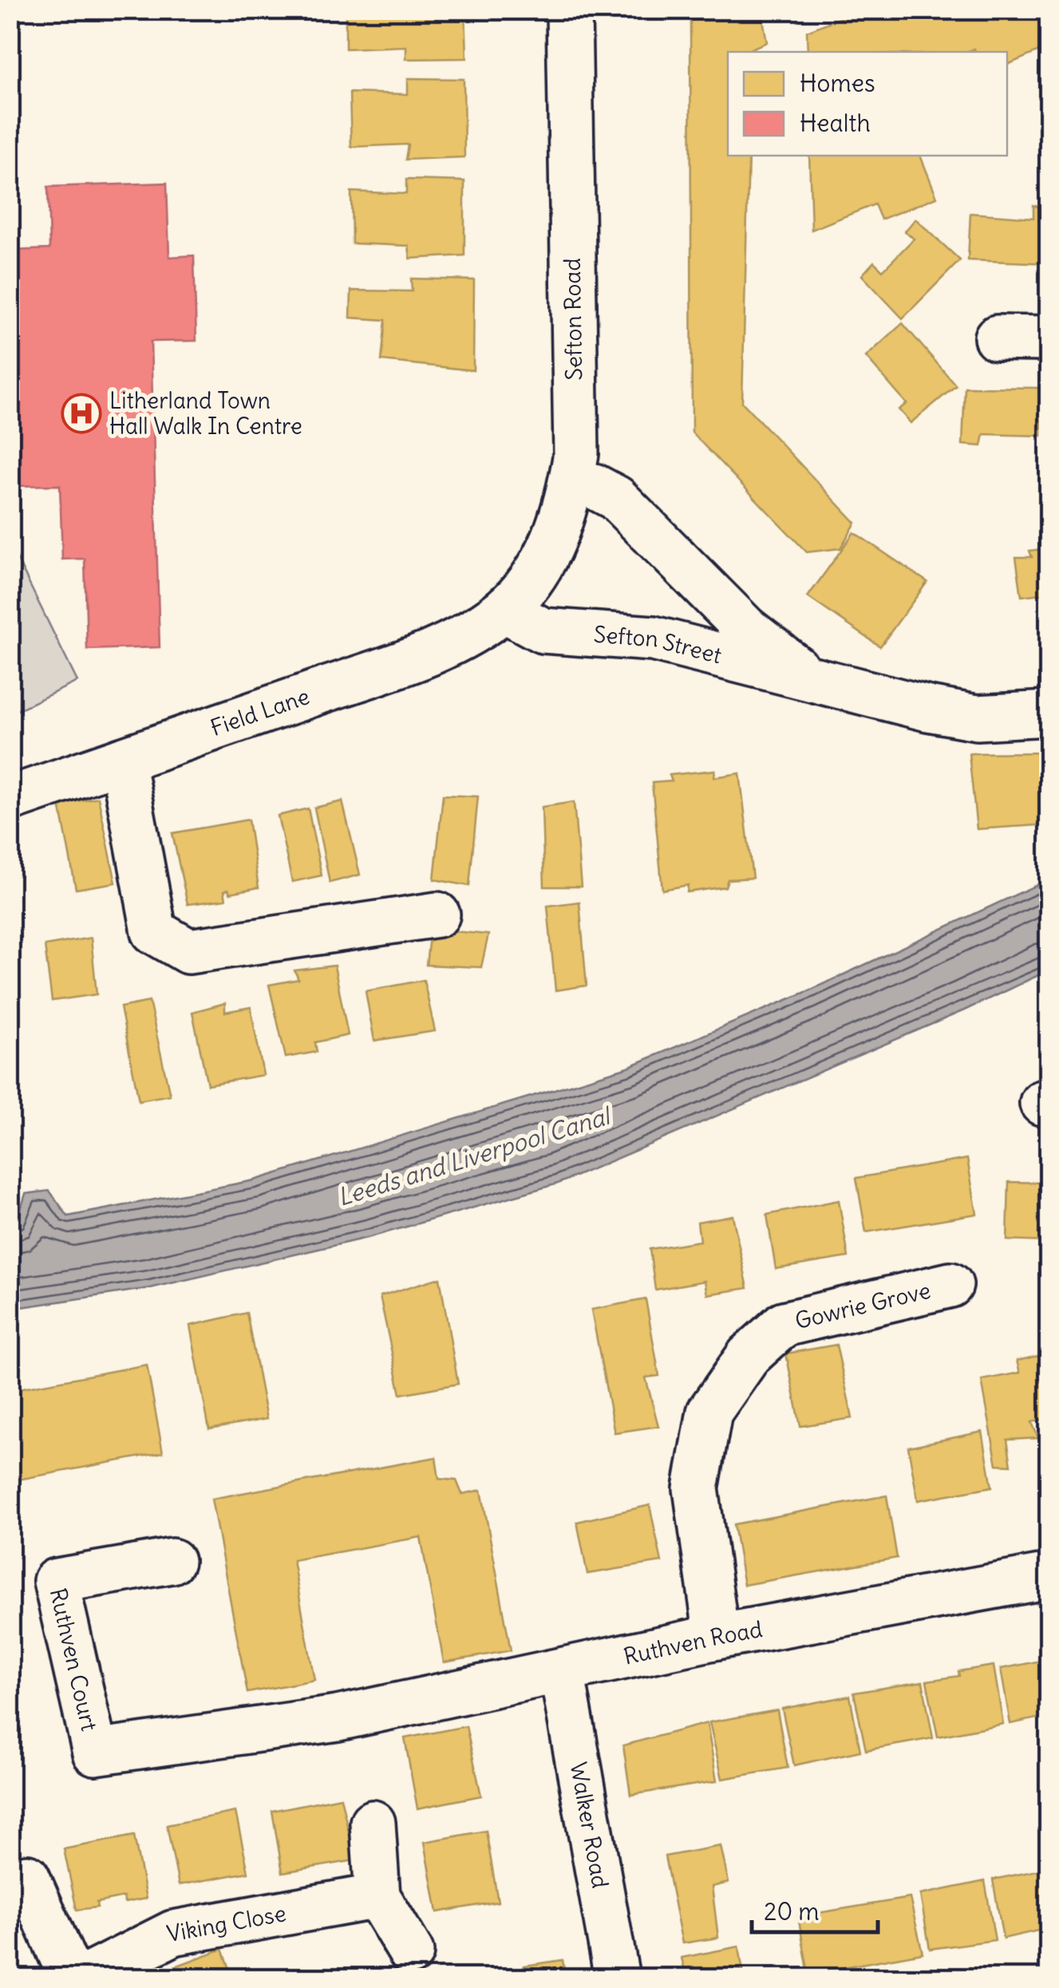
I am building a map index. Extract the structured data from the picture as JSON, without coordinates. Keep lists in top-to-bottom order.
{
  "streets": {
    "street": [
      "Sefton Road",
      "Sefton Street",
      "Field Lane",
      "Gowrie Grove",
      "Ruthven Road",
      "Ruthven Court",
      "Walker Road",
      "Viking Close"
    ]
  },
  "crossings": [
    ["Sefton Road", "Sefton Street"],
    ["Sefton Road", "Field Lane"],
    ["Sefton Street", "Field Lane"],
    ["Gowrie Grove", "Ruthven Road"],
    ["Ruthven Road", "Ruthven Court"],
    ["Ruthven Road", "Walker Road"]
  ],
  "water": ["Leeds and Liverpool Canal"],
  "places": {
    "hospital": ["Litherland Town Hall Walk In Centre"]
  },
  "legend": ["Homes", "Health"],
  "scale_bar": "20 m"
}
